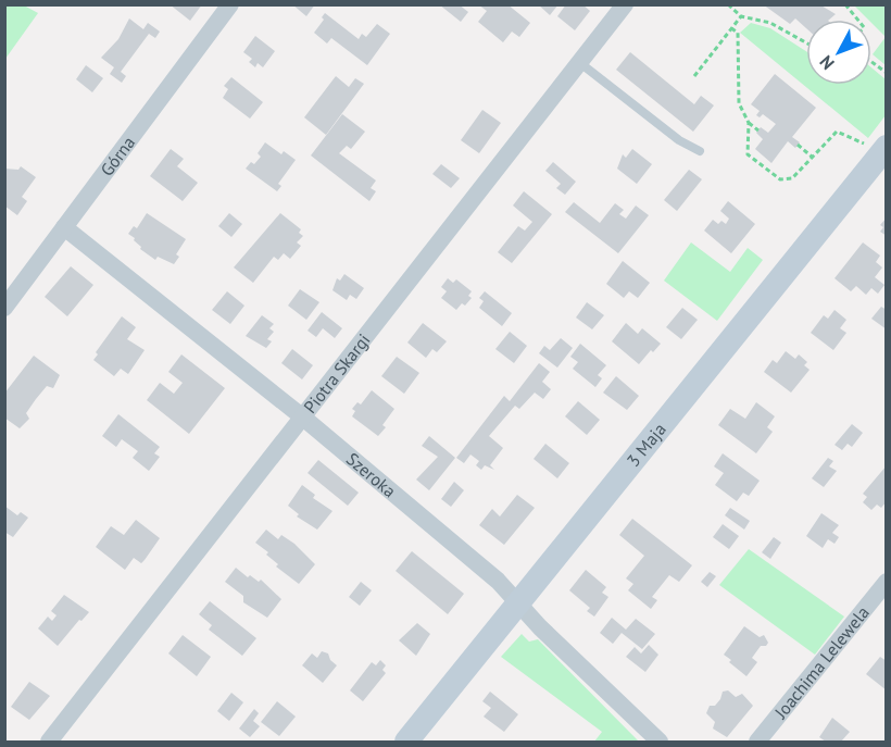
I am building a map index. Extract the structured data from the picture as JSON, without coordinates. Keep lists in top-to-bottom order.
{
  "streets": {
    "street": [
      "Górna",
      "Piotra Skargi",
      "3 Maja",
      "Szeroka",
      "Joachima Lelewela"
    ]
  },
  "crossings": [
    ["Górna", "Szeroka"],
    ["Piotra Skargi", "Szeroka"],
    ["3 Maja", "Szeroka"]
  ],
  "north": "bottom left"
}
